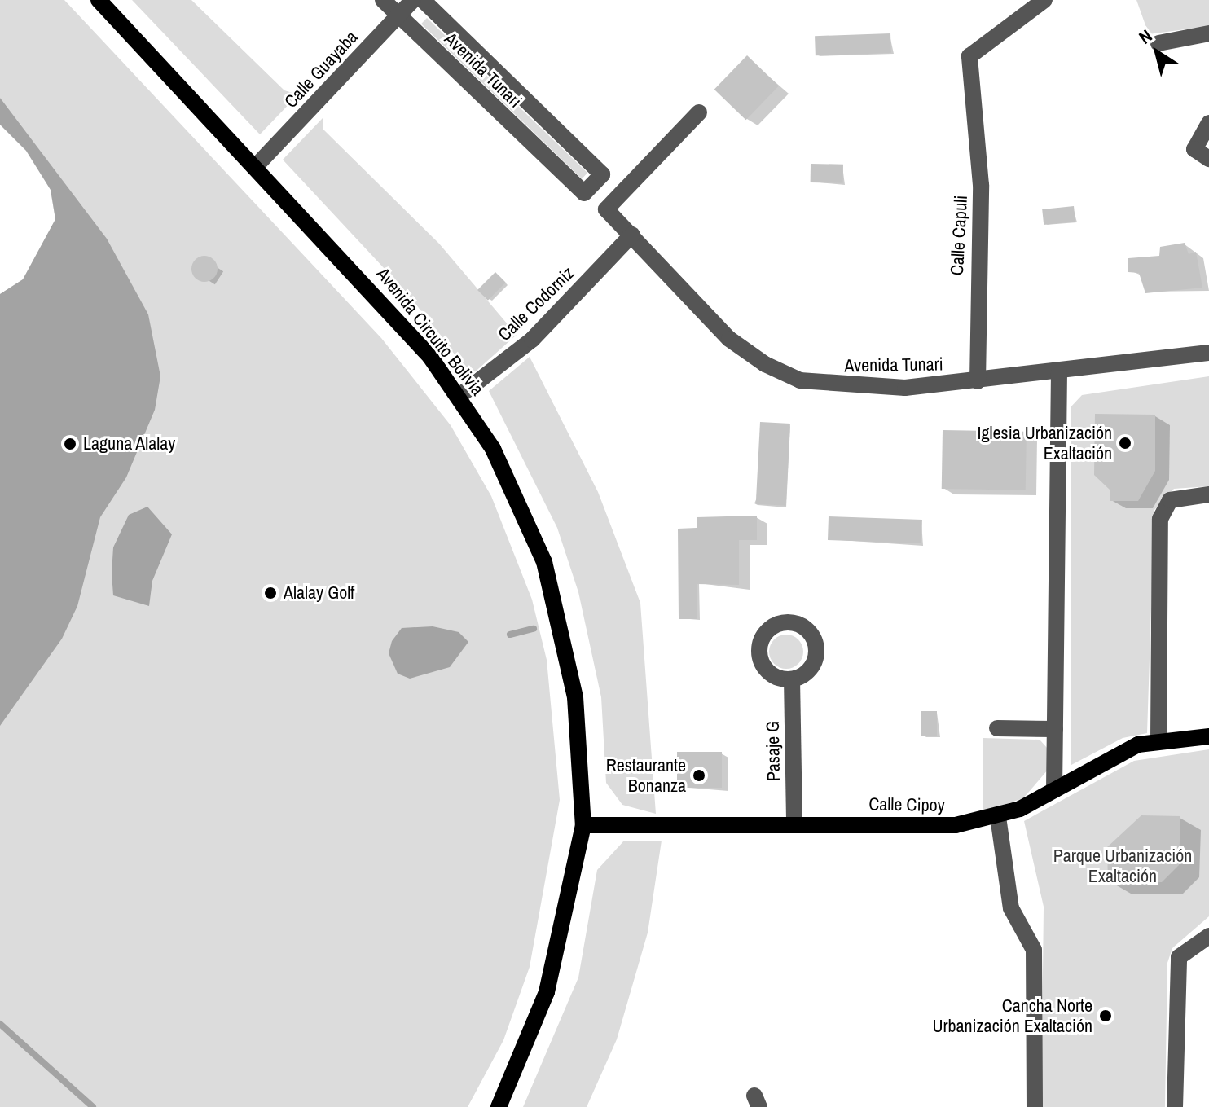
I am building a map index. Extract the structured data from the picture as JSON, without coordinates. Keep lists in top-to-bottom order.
{
  "streets": {
    "main road": ["Avenida Circuito Bolivia", "Calle Cipoy"],
    "street": [
      "Calle Guayaba",
      "Avenida Tunari",
      "Calle Capuli",
      "Calle Codorniz",
      "Pasaje G"
    ]
  },
  "crossings": [
    ["Calle Guayaba", "Avenida Tunari"],
    ["Calle Guayaba", "Avenida Circuito Bolivia"],
    ["Avenida Tunari", "Calle Capuli"],
    ["Avenida Tunari", "Calle Codorniz"],
    ["Calle Codorniz", "Avenida Circuito Bolivia"],
    ["Avenida Circuito Bolivia", "Calle Cipoy"],
    ["Pasaje G", "Calle Cipoy"]
  ],
  "parks": ["Parque Urbanización Exaltación"],
  "places": [
    "Iglesia Urbanización Exaltación",
    "Laguna Alalay",
    "Alalay Golf",
    "Restaurante Bonanza",
    "Cancha Norte Urbanización Exaltación"
  ],
  "north": "top left"
}
